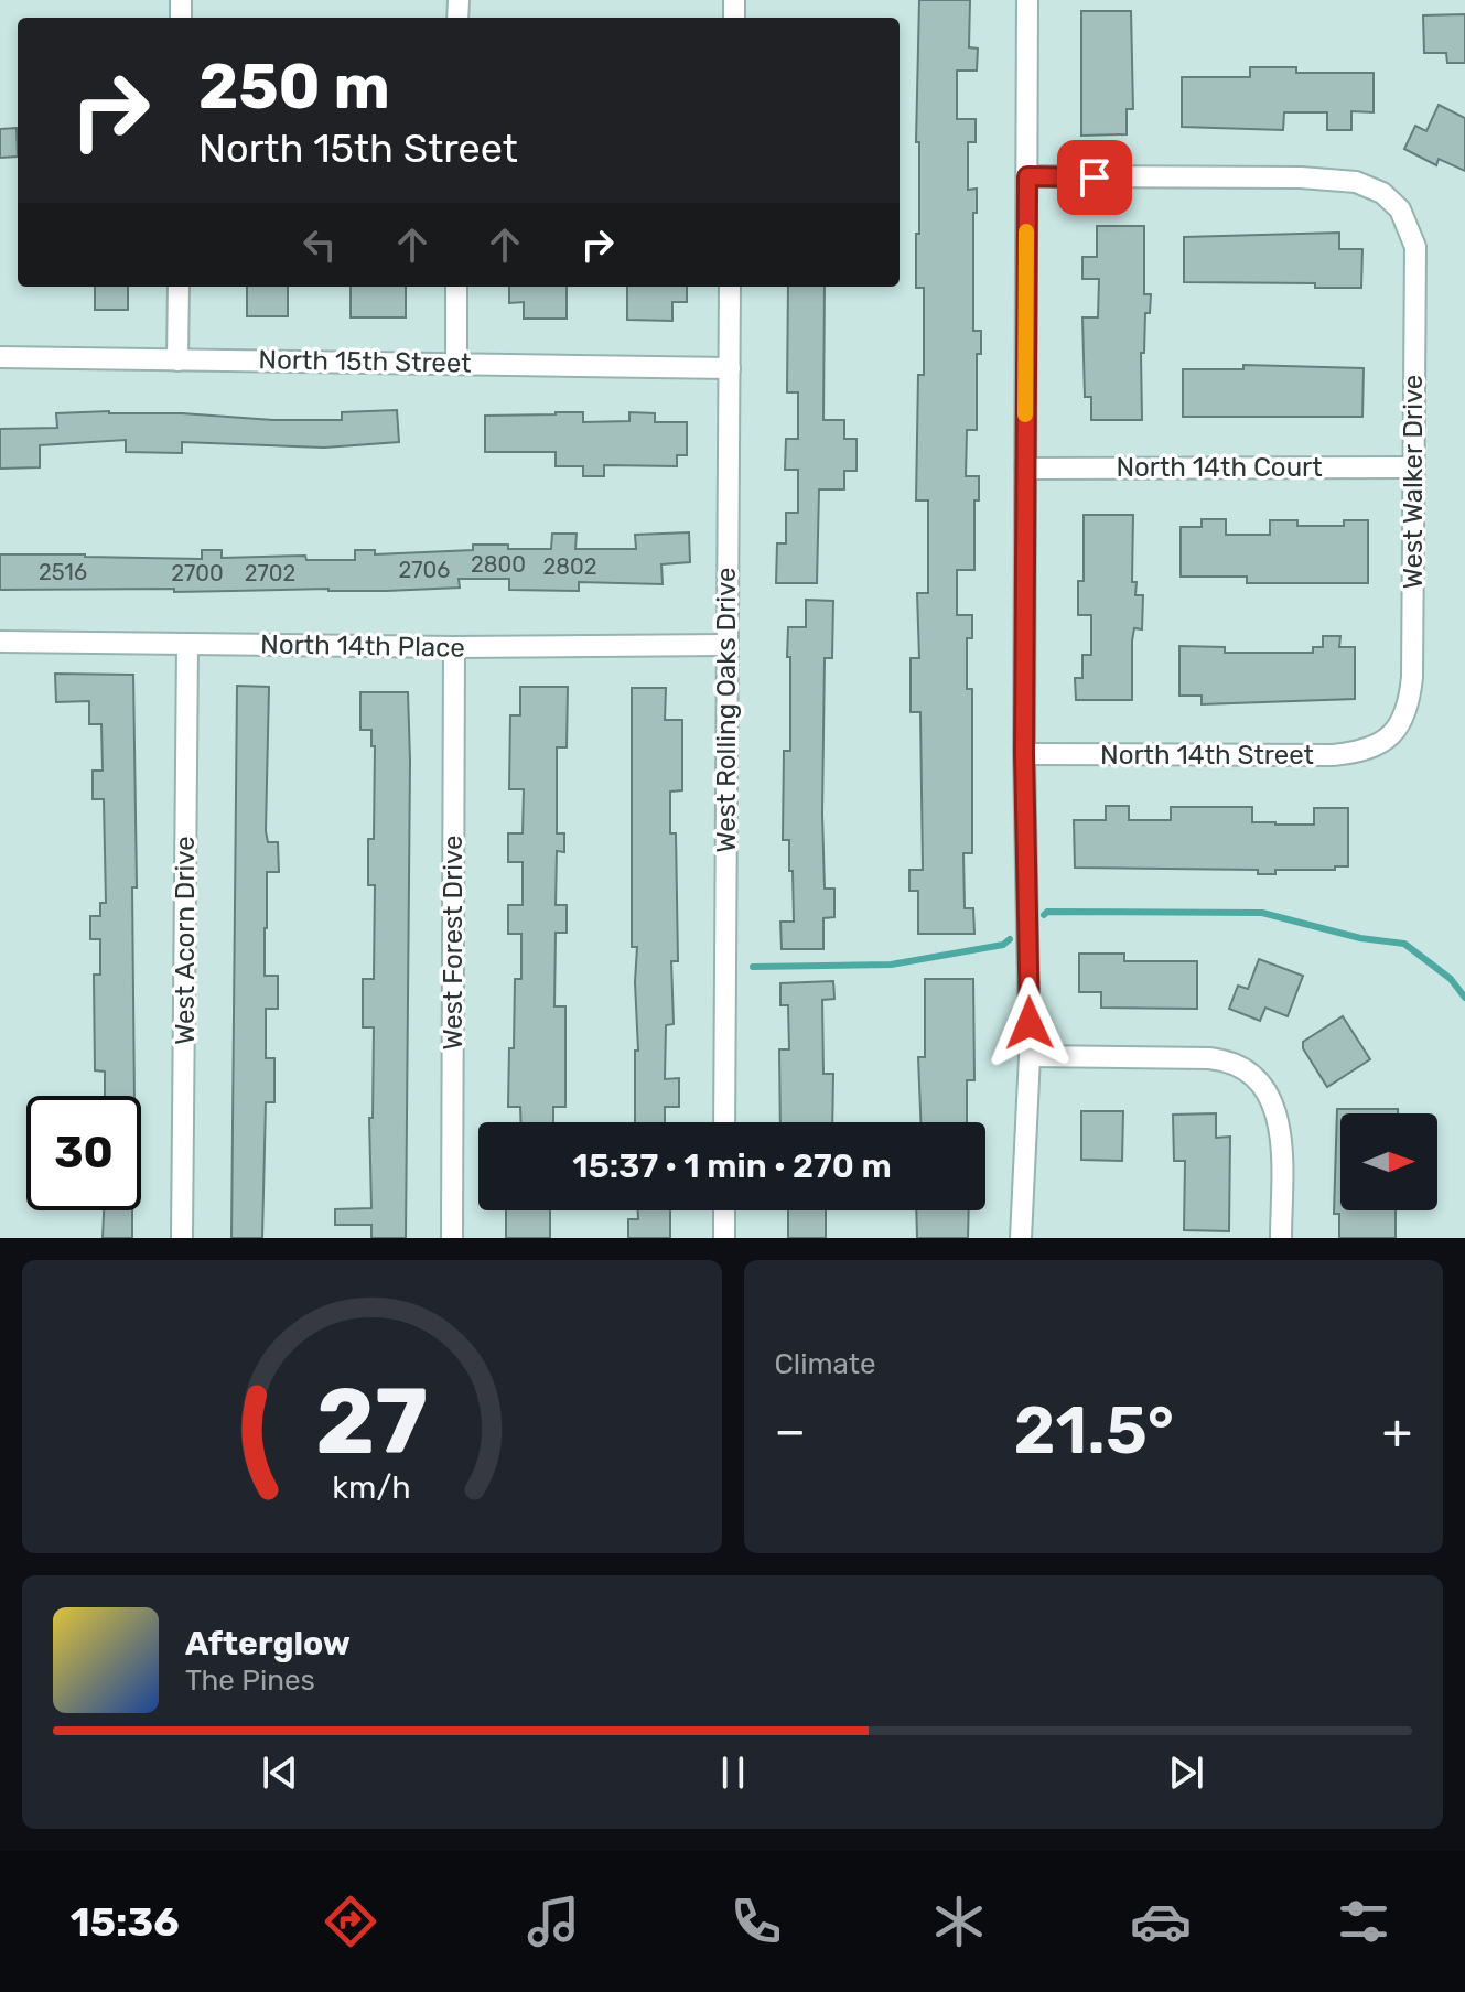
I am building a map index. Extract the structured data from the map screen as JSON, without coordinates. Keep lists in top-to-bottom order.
{
  "streets": {
    "street": [
      "North 15th Street",
      "North 14th Court",
      "West Walker Drive",
      "North 14th Place",
      "West Rolling Oaks Drive",
      "North 14th Street",
      "West Acorn Drive",
      "West Forest Drive"
    ]
  },
  "crossings": [
    ["North 15th Street", "West Rolling Oaks Drive"],
    ["North 14th Court", "West Walker Drive"],
    ["West Walker Drive", "North 14th Street"],
    ["North 14th Place", "West Rolling Oaks Drive"],
    ["North 14th Place", "West Acorn Drive"],
    ["North 14th Place", "West Forest Drive"]
  ],
  "house_numbers": [
    "2800",
    "2802",
    "2706",
    "2516",
    "2700",
    "2702"
  ],
  "north": "right",
  "page": {
    "turn": ["250 m", "North 15th Street"],
    "limit": "30",
    "trip": "15:37 · 1 min · 270 m",
    "tile": "Climate",
    "heat": ["−", "21.5°", "+"],
    "song": ["Afterglow", "The Pines"],
    "tabs": "15:36",
    "gauge": ["27", "km/h"]
  }
}
